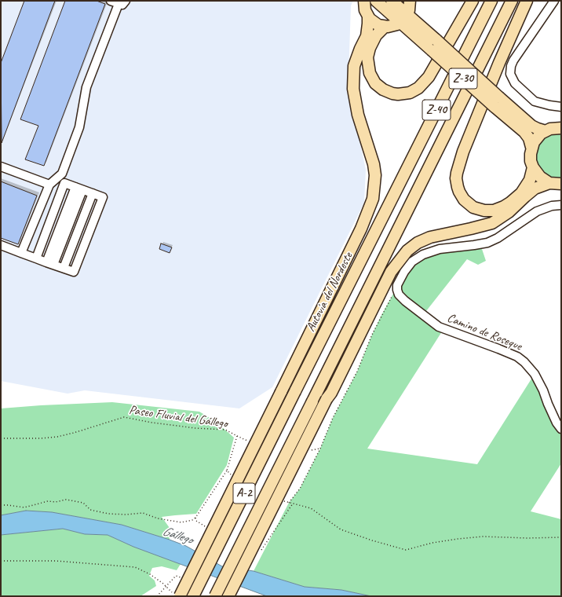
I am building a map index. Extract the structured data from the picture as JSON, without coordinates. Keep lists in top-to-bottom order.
{
  "streets": {
    "highway": [
      "Z-30",
      "Z-40",
      "Autovía del Nordeste",
      "A-2"
    ],
    "street": ["Camino de Roseque"],
    "path": ["Paseo Fluvial del Gállego"]
  },
  "crossings": [
    ["Z-40", "Autovía del Nordeste"],
    ["Z-40", "A-2"]
  ],
  "water": ["Gállego"]
}
